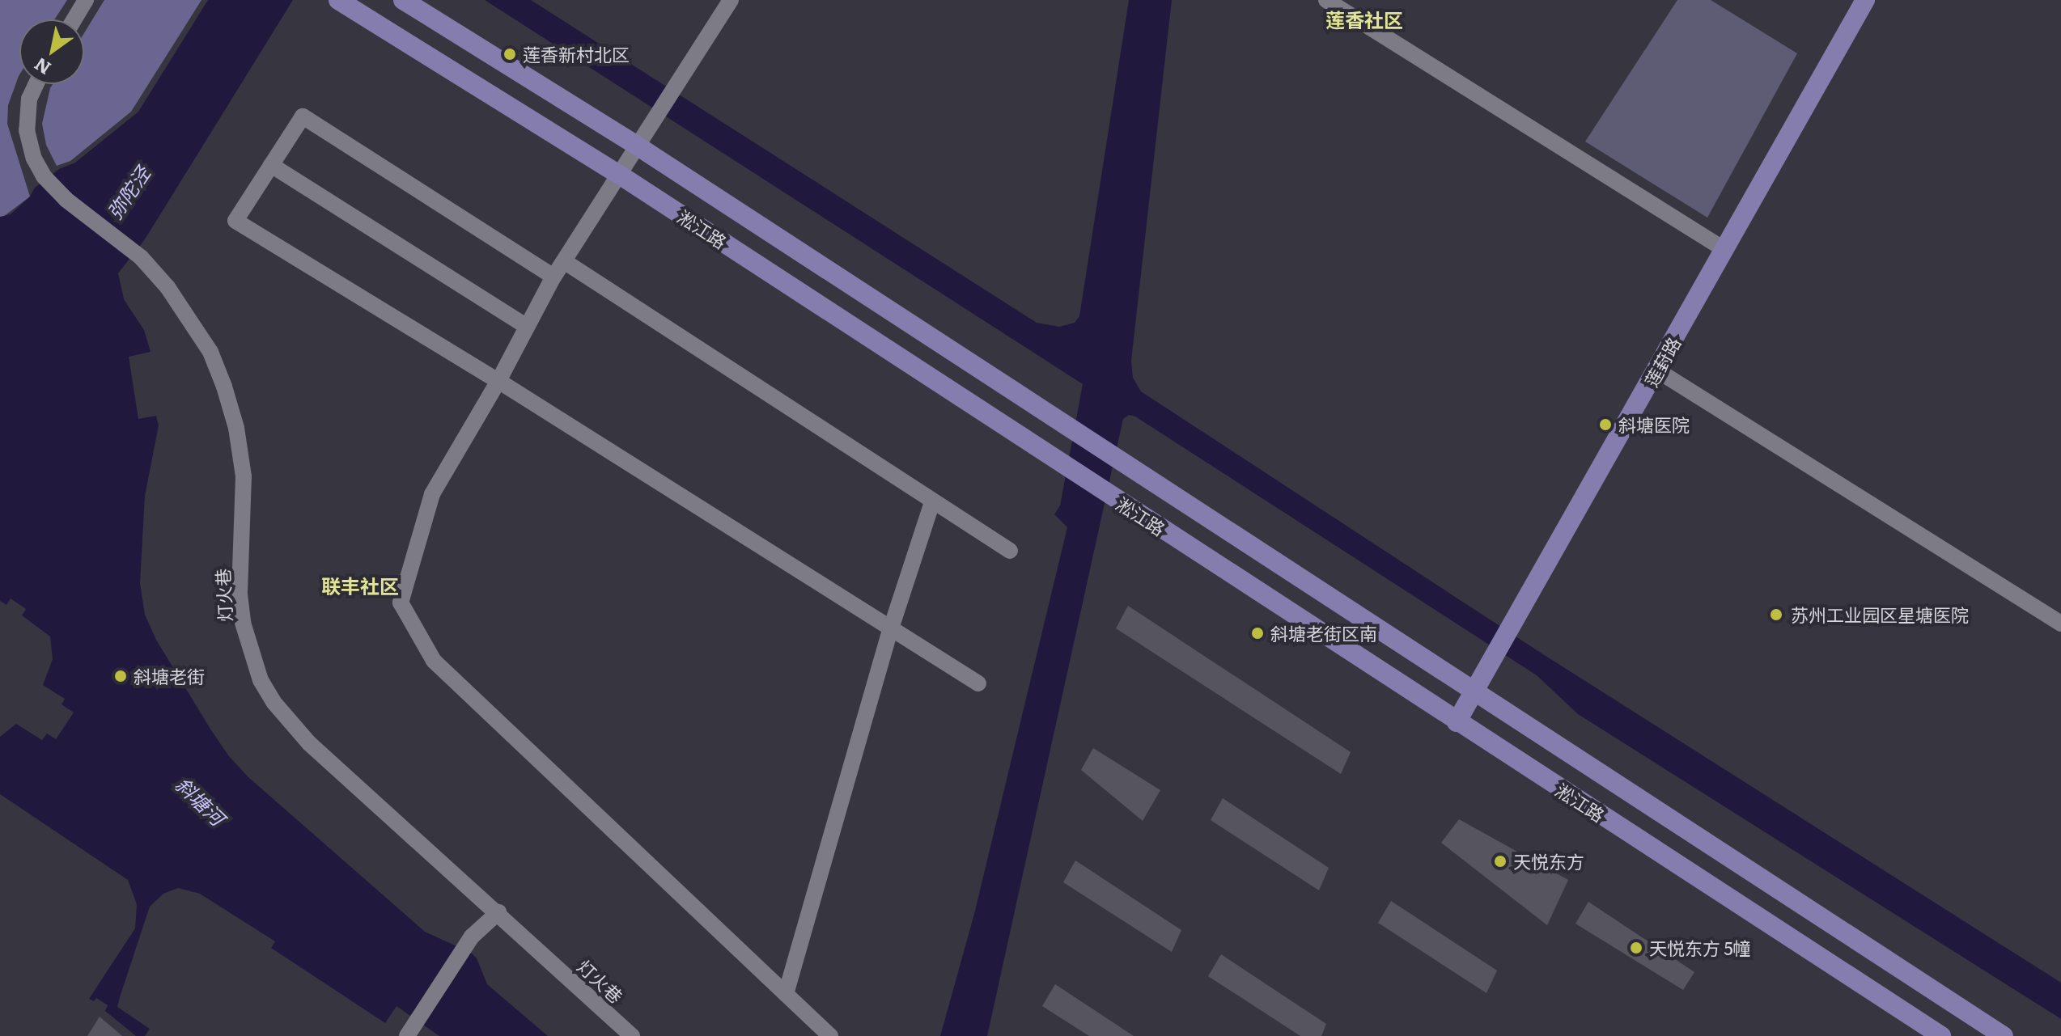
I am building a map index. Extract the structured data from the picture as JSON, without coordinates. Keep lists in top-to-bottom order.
{
  "streets": {
    "main road": ["淞江路", "莲葑路"],
    "street": ["灯火巷"]
  },
  "crossings": [
    ["淞江路", "莲葑路"]
  ],
  "districts": ["莲香社区", "联丰社区"],
  "water": ["弥陀泾", "斜塘河"],
  "places": [
    "莲香新村北区",
    "斜塘医院",
    "苏州工业园区星塘医院",
    "斜塘老街区南",
    "斜塘老街",
    "天悦东方",
    "天悦东方 5幢"
  ],
  "north": "bottom left"
}
